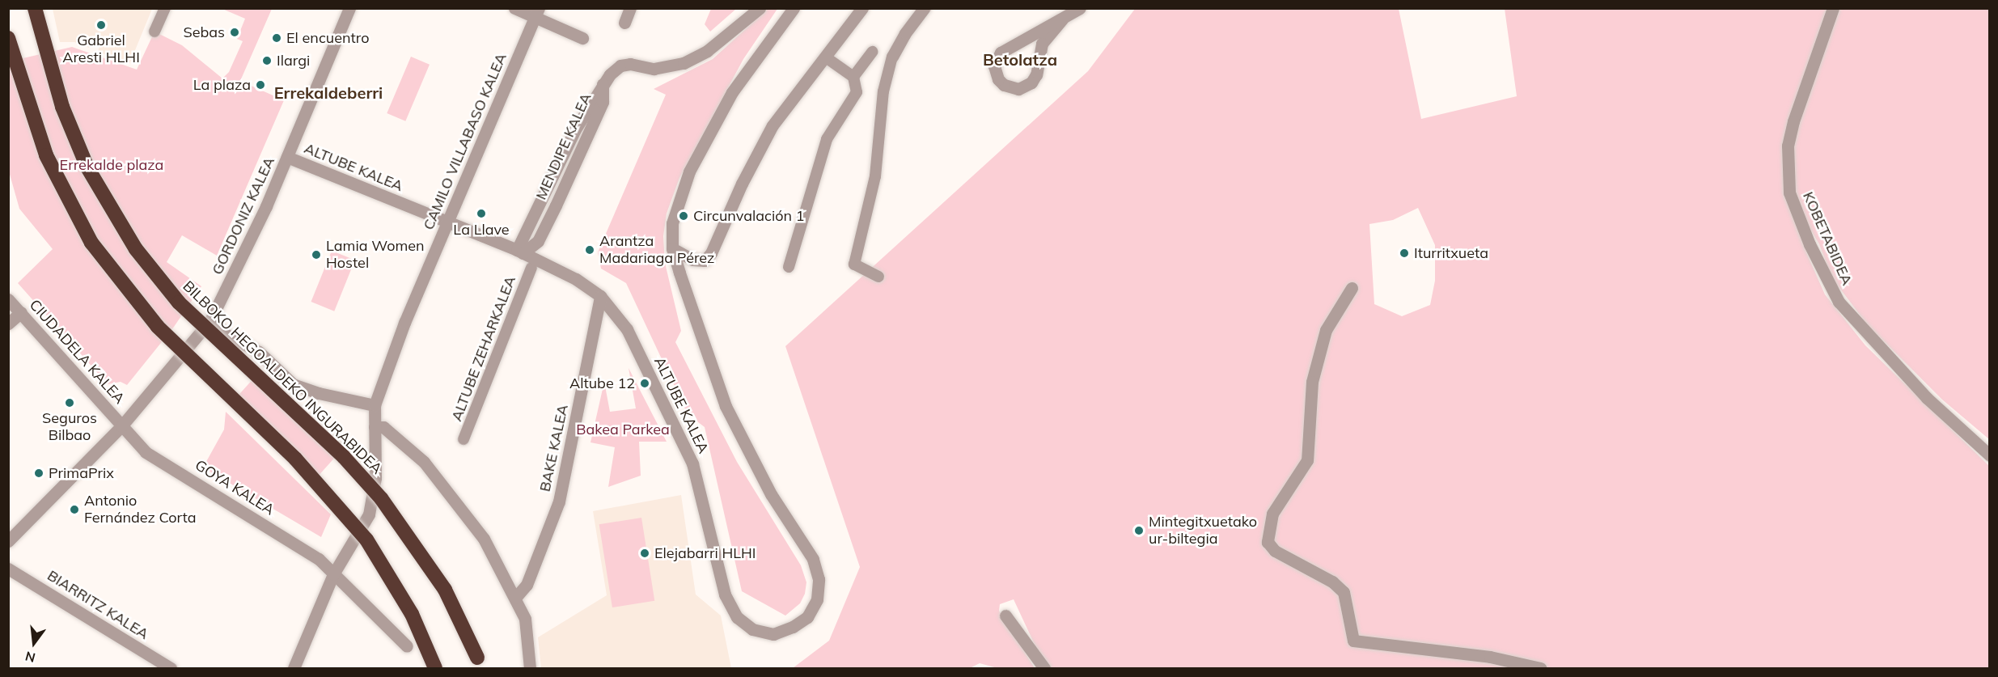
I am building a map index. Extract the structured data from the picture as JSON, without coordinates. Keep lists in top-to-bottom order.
{
  "streets": {
    "highway": ["BILBOKO HEGOALDEKO INGURABIDEA"],
    "street": [
      "CAMILO VILLABASO KALEA",
      "MENDIPE KALEA",
      "ALTUBE KALEA",
      "GORDONIZ KALEA",
      "KOBETABIDEA",
      "ALTUBE ZEHARKALEA",
      "CIUDADELA KALEA",
      "BAKE KALEA",
      "GOYA KALEA",
      "BIARRITZ KALEA"
    ]
  },
  "crossings": [
    ["CAMILO VILLABASO KALEA", "ALTUBE KALEA"],
    ["CAMILO VILLABASO KALEA", "GOYA KALEA"],
    ["MENDIPE KALEA", "ALTUBE KALEA"],
    ["ALTUBE KALEA", "GORDONIZ KALEA"],
    ["ALTUBE KALEA", "BAKE KALEA"],
    ["GORDONIZ KALEA", "CIUDADELA KALEA"],
    ["GORDONIZ KALEA", "GOYA KALEA"],
    ["CIUDADELA KALEA", "GOYA KALEA"]
  ],
  "districts": ["Betolatza", "Errekaldeberri"],
  "parks": ["Errekalde plaza", "Bakea Parkea"],
  "places": [
    "Gabriel Aresti HLHI",
    "Sebas",
    "El encuentro",
    "Ilargi",
    "La plaza",
    "La Llave",
    "Circunvalación 1",
    "Arantza Madariaga Pérez",
    "Iturritxueta",
    "Lamia Women Hostel",
    "Altube 12",
    "Seguros Bilbao",
    "PrimaPrix",
    "Antonio Fernández Corta",
    "Mintegitxuetako ur-biltegia",
    "Elejabarri HLHI"
  ],
  "north": "bottom"
}
